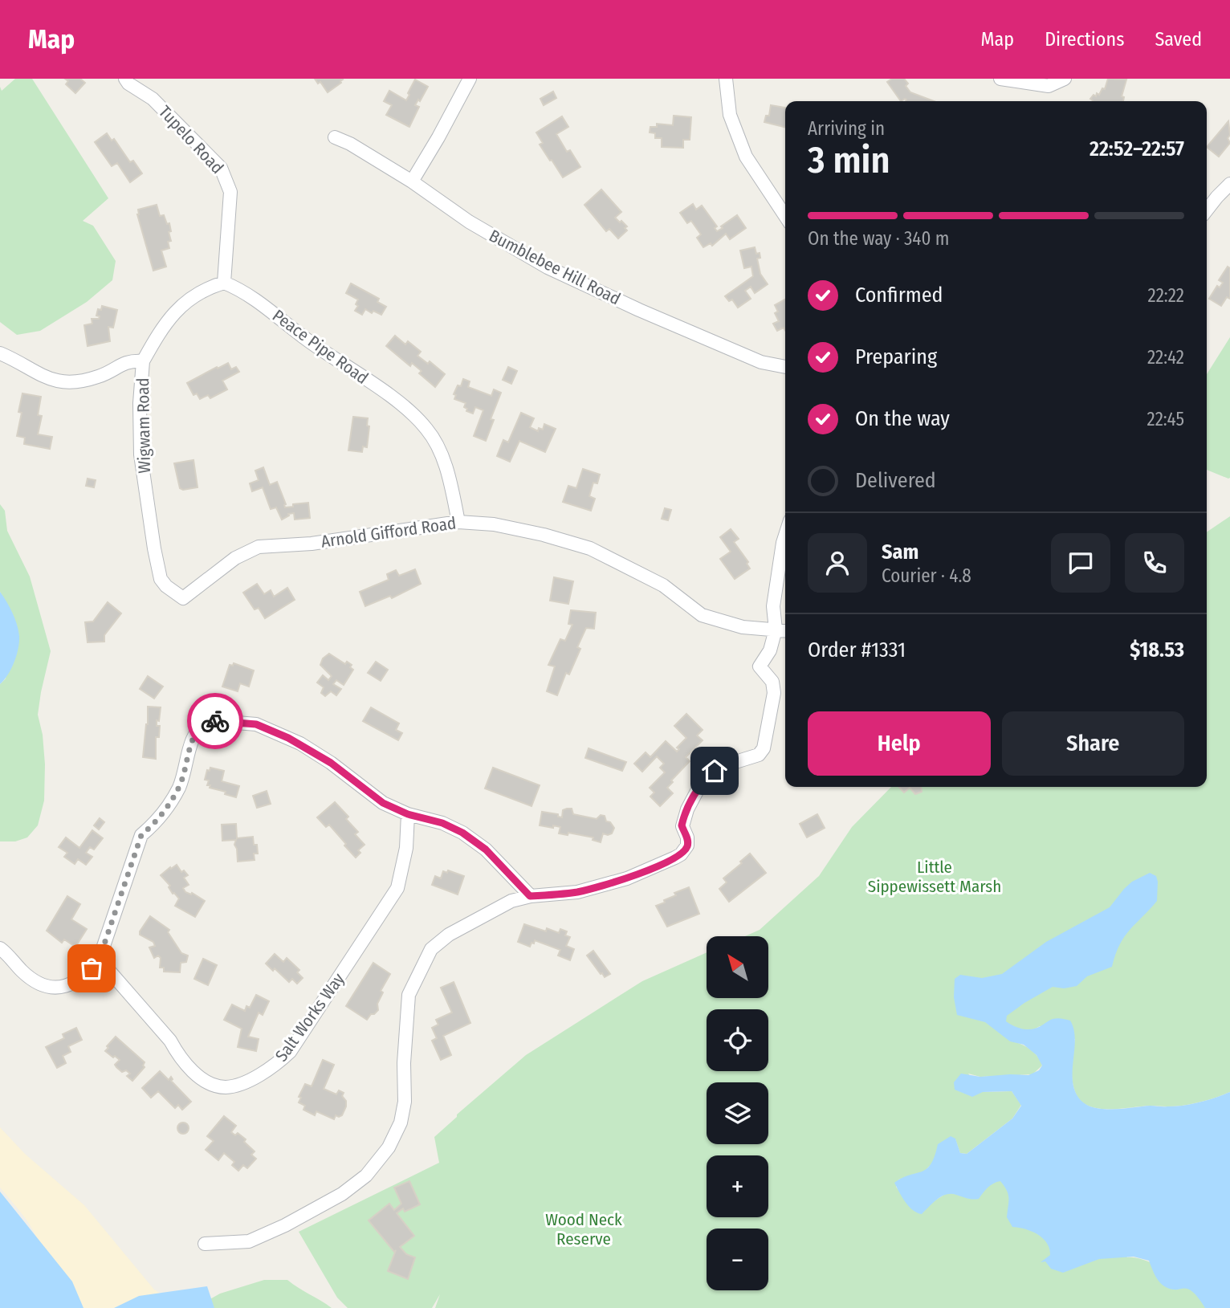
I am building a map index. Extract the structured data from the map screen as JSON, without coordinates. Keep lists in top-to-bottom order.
{
  "streets": {
    "street": [
      "Tupelo Road",
      "Bumblebee Hill Road",
      "Peace Pipe Road",
      "Wigwam Road",
      "Arnold Gifford Road",
      "Salt Works Way"
    ]
  },
  "crossings": [
    ["Tupelo Road", "Peace Pipe Road"],
    ["Peace Pipe Road", "Arnold Gifford Road"],
    ["Wigwam Road", "Arnold Gifford Road"]
  ],
  "parks": ["Little Sippewissett Marsh", "Wood Neck Reserve"],
  "north": "top left",
  "page": {
    "header": "Map",
    "nav": ["Map", "Directions", "Saved"],
    "heading": ["3 min", "Arriving in", "22:52–22:57"],
    "panel": [
      "Sam",
      "Courier · 4.8",
      "Order #1331",
      "$18.53"
    ],
    "bar": "On the way · 340 m",
    "list": [
      ["Confirmed", "22:22"],
      ["Preparing", "22:42"],
      ["On the way", "22:45"],
      "Delivered"
    ],
    "buttons": ["Help", "Share"],
    "map_buttons": ["+", "−"]
  }
}
